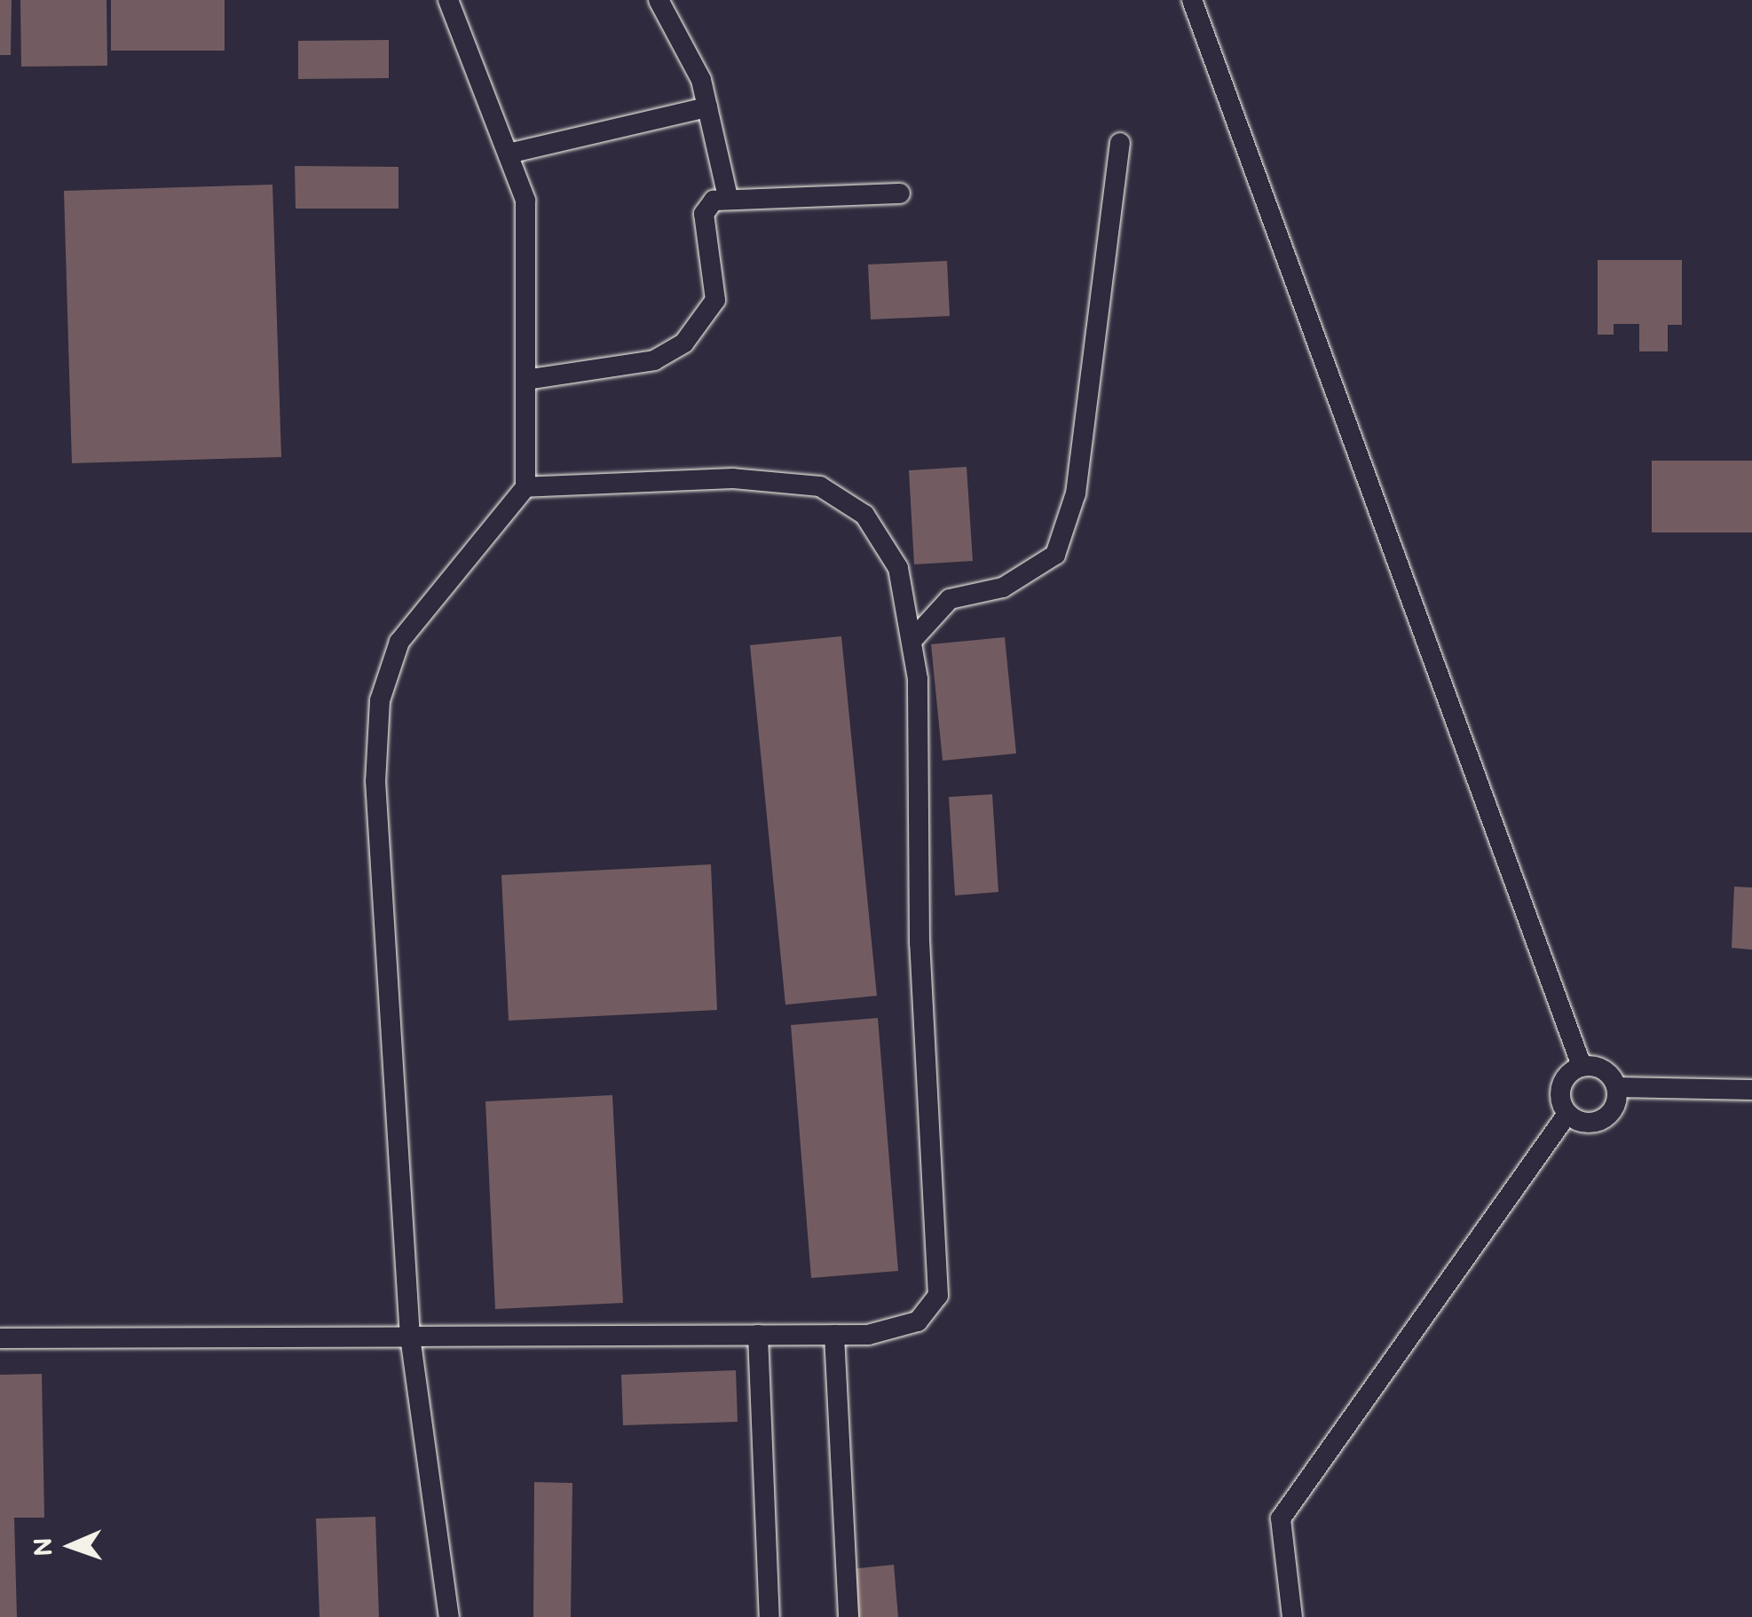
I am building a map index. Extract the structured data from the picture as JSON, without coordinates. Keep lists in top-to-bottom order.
{
  "north": "left"
}
